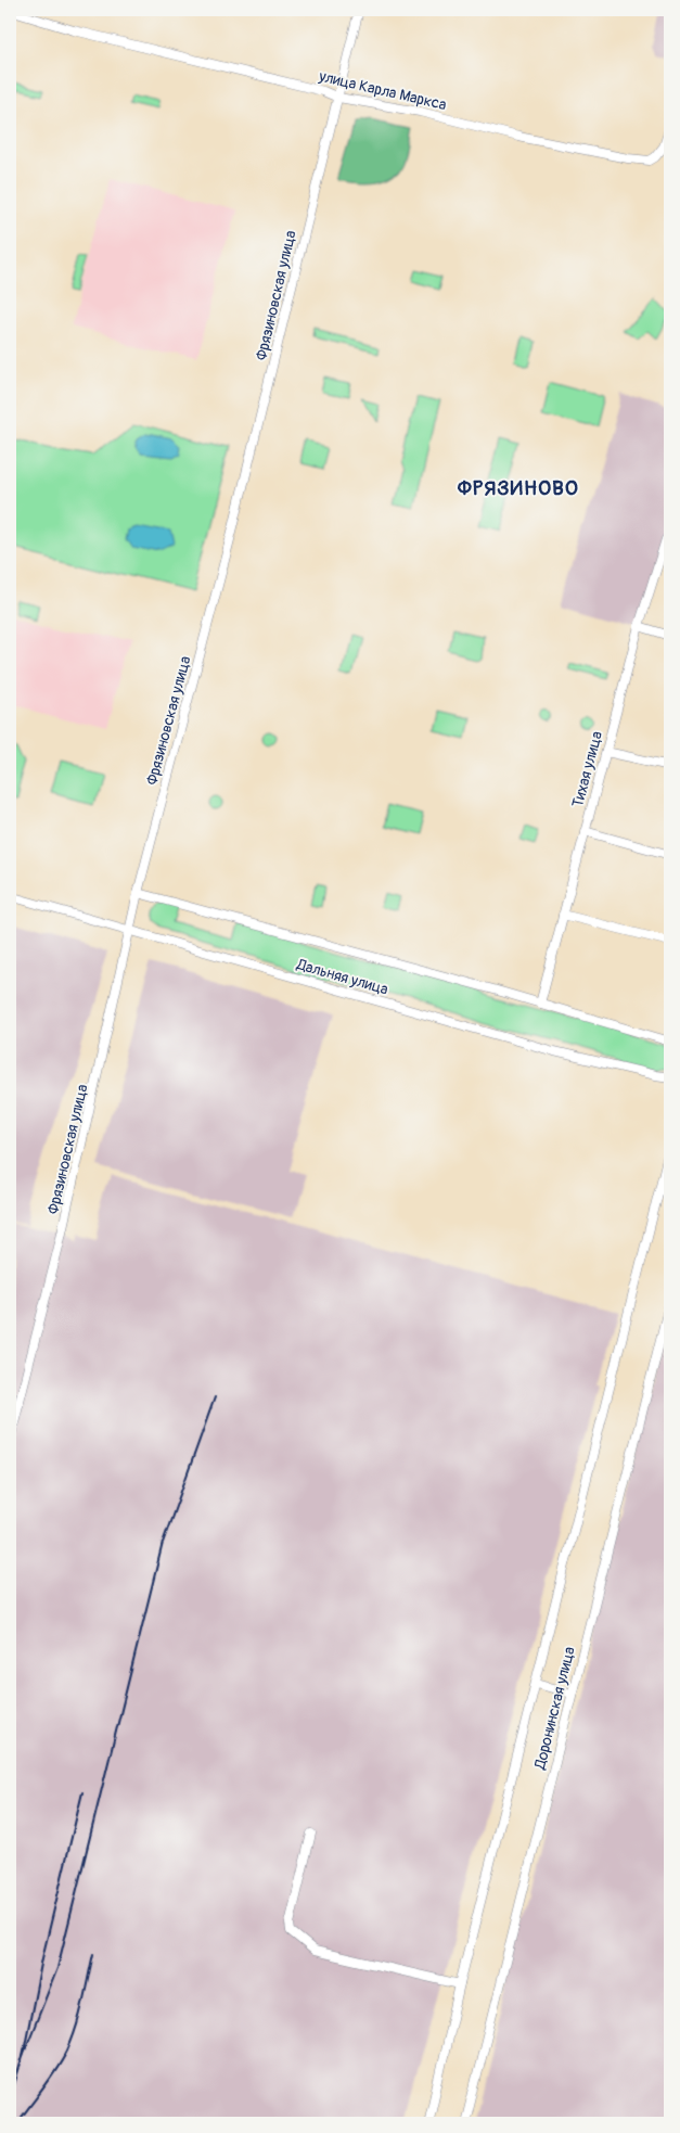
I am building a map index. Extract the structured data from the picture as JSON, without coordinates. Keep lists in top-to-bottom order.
{
  "streets": {
    "street": [
      "улица Карла Маркса",
      "Фрязиновская улица",
      "Тихая улица",
      "Дальняя улица",
      "Доронинская улица"
    ]
  },
  "crossings": [
    ["улица Карла Маркса", "Фрязиновская улица"],
    ["Фрязиновская улица", "Дальняя улица"],
    ["Тихая улица", "Дальняя улица"]
  ],
  "districts": ["ФРЯЗИНОВО"]
}
